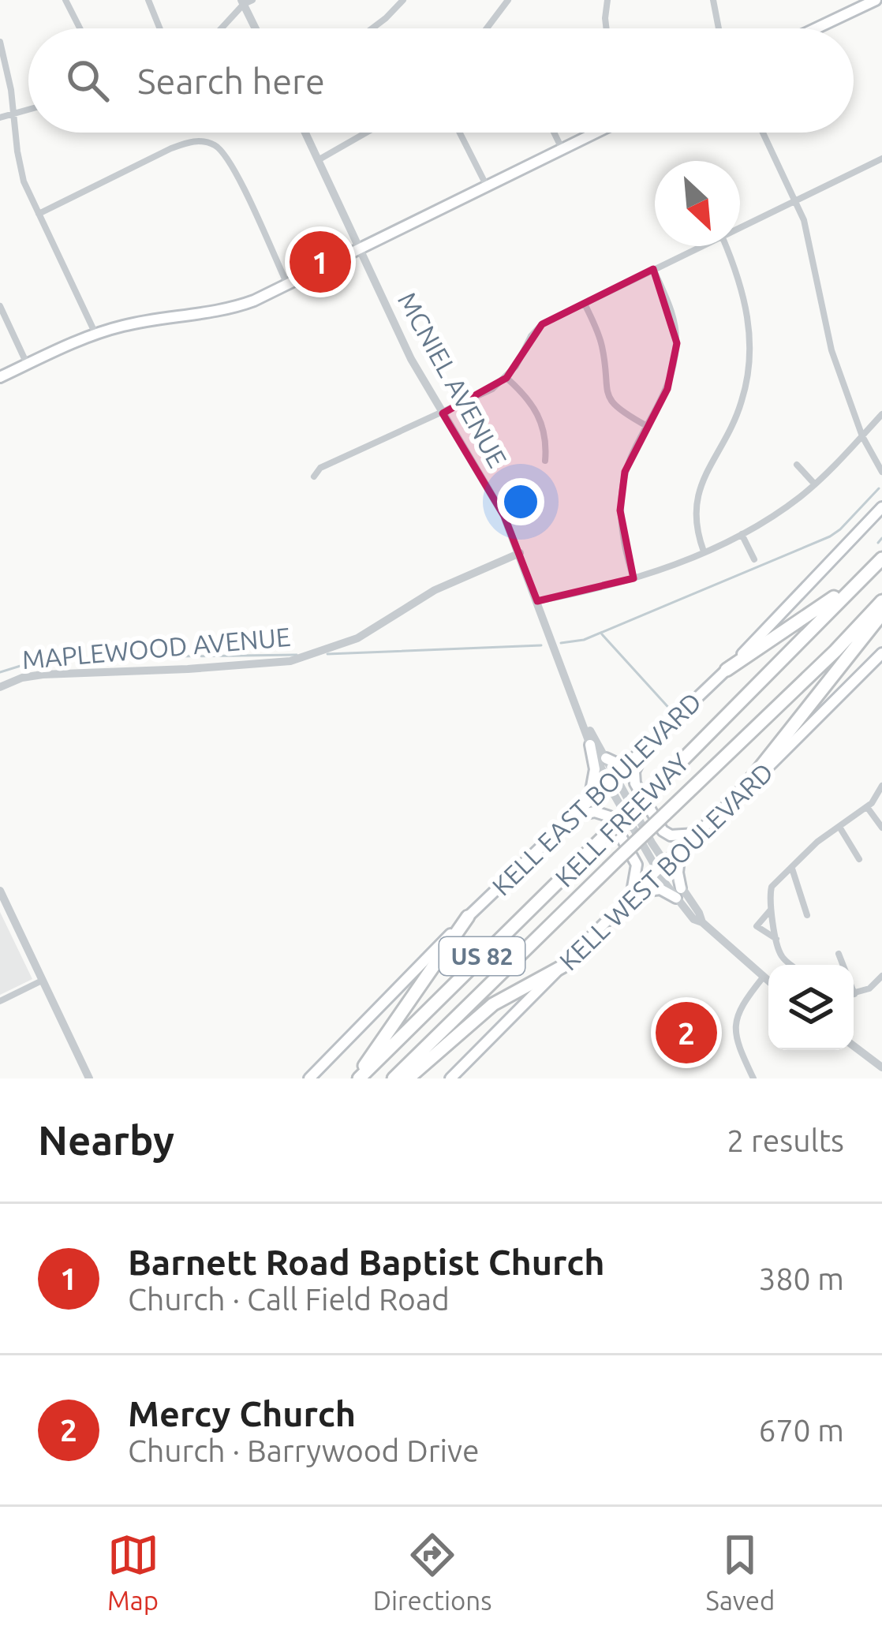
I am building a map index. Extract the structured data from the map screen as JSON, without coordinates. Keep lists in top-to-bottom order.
{
  "streets": {
    "highway": ["KELL FREEWAY", "US 82"],
    "main road": ["KELL EAST BOULEVARD", "KELL WEST BOULEVARD"],
    "street": ["MCNIEL AVENUE", "MAPLEWOOD AVENUE"]
  },
  "crossings": [
    ["MCNIEL AVENUE", "MAPLEWOOD AVENUE"],
    ["MCNIEL AVENUE", "KELL EAST BOULEVARD"],
    ["MCNIEL AVENUE", "KELL WEST BOULEVARD"]
  ],
  "north": "bottom right",
  "page": {
    "search": "Search here",
    "pins": ["1", "2"],
    "heading": ["Nearby", "2 results"],
    "list": [
      {
        "mark": "1",
        "name": "Barnett Road Baptist Church",
        "note": "Church · Call Field Road",
        "value": "380 m"
      },
      {
        "mark": "2",
        "name": "Mercy Church",
        "note": "Church · Barrywood Drive",
        "value": "670 m"
      }
    ],
    "nav": ["Map", "Directions", "Saved"]
  }
}
